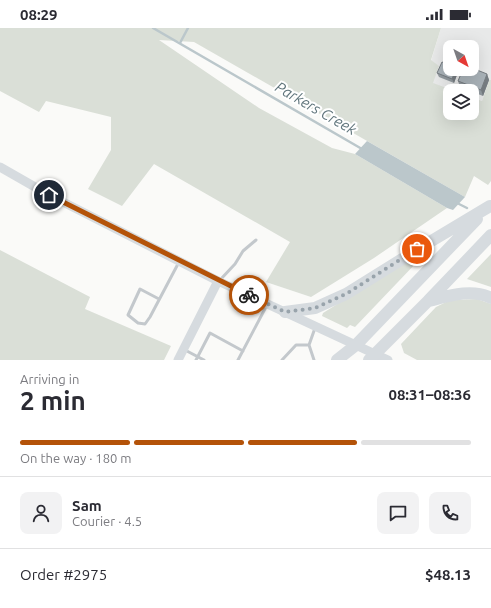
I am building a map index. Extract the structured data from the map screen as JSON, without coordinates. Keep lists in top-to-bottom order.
{
  "water": ["Parkers Creek"],
  "north": "bottom right",
  "page": {
    "status": "08:29",
    "heading": ["2 min", "Arriving in", "08:31–08:36"],
    "panel": [
      "Sam",
      "Courier · 4.5",
      "Order #2975",
      "$48.13"
    ],
    "bar": "On the way · 180 m"
  }
}
